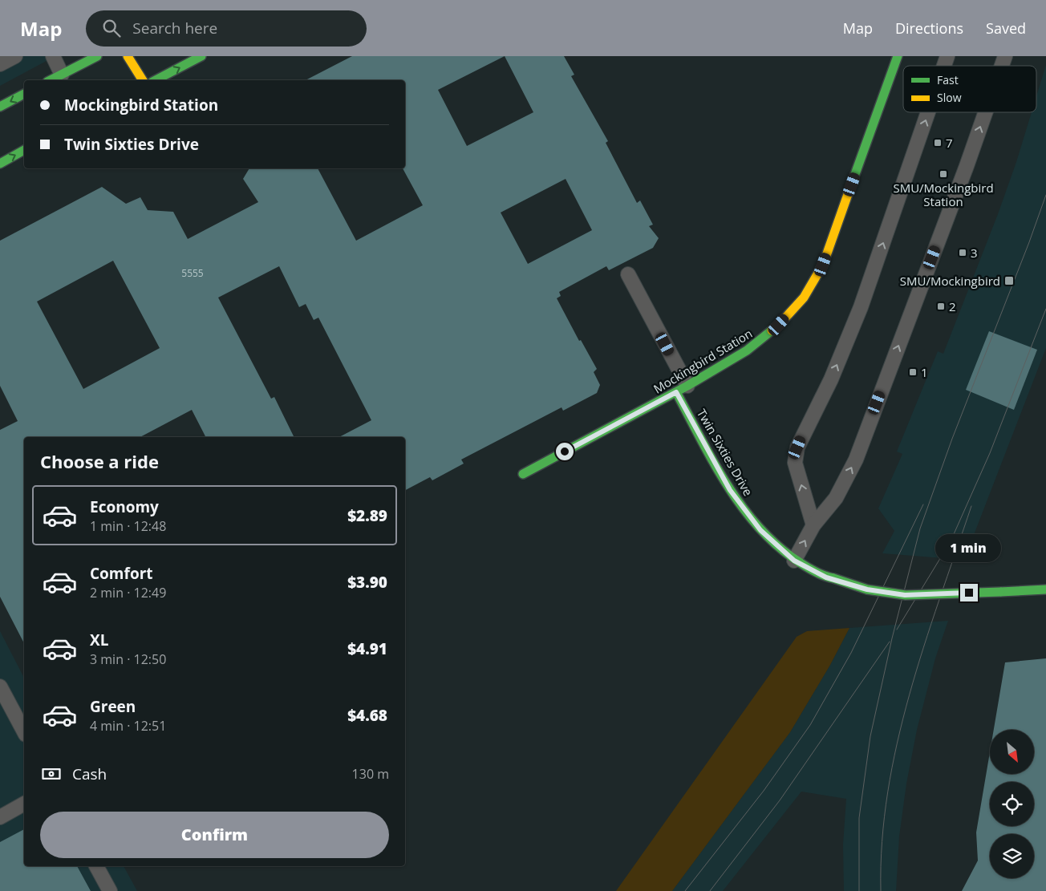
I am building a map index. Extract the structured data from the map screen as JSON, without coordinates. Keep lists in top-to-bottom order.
{
  "streets": {
    "street": ["Mockingbird Station", "Twin Sixties Drive"]
  },
  "crossings": [
    ["Mockingbird Station", "Twin Sixties Drive"]
  ],
  "places": {
    "transit": [
      "7",
      "SMU/Mockingbird Station",
      "3",
      "SMU/Mockingbird",
      "2",
      "1"
    ]
  },
  "house_numbers": ["5555"],
  "legend": ["Fast", "Slow"],
  "north": "bottom right",
  "page": {
    "header": "Map",
    "search": "Search here",
    "nav": ["Map", "Directions", "Saved"],
    "banner": ["Mockingbird Station", "Twin Sixties Drive"],
    "heading": "Choose a ride",
    "list": [
      {
        "name": "Economy",
        "note": "1 min · 12:48",
        "value": "$2.89"
      },
      {
        "name": "Comfort",
        "note": "2 min · 12:49",
        "value": "$3.90"
      },
      {
        "name": "XL",
        "note": "3 min · 12:50",
        "value": "$4.91"
      },
      {
        "name": "Green",
        "note": "4 min · 12:51",
        "value": "$4.68"
      }
    ],
    "bubble": "1 min",
    "pay": ["Cash", "130 m"],
    "buttons": "Confirm"
  }
}
